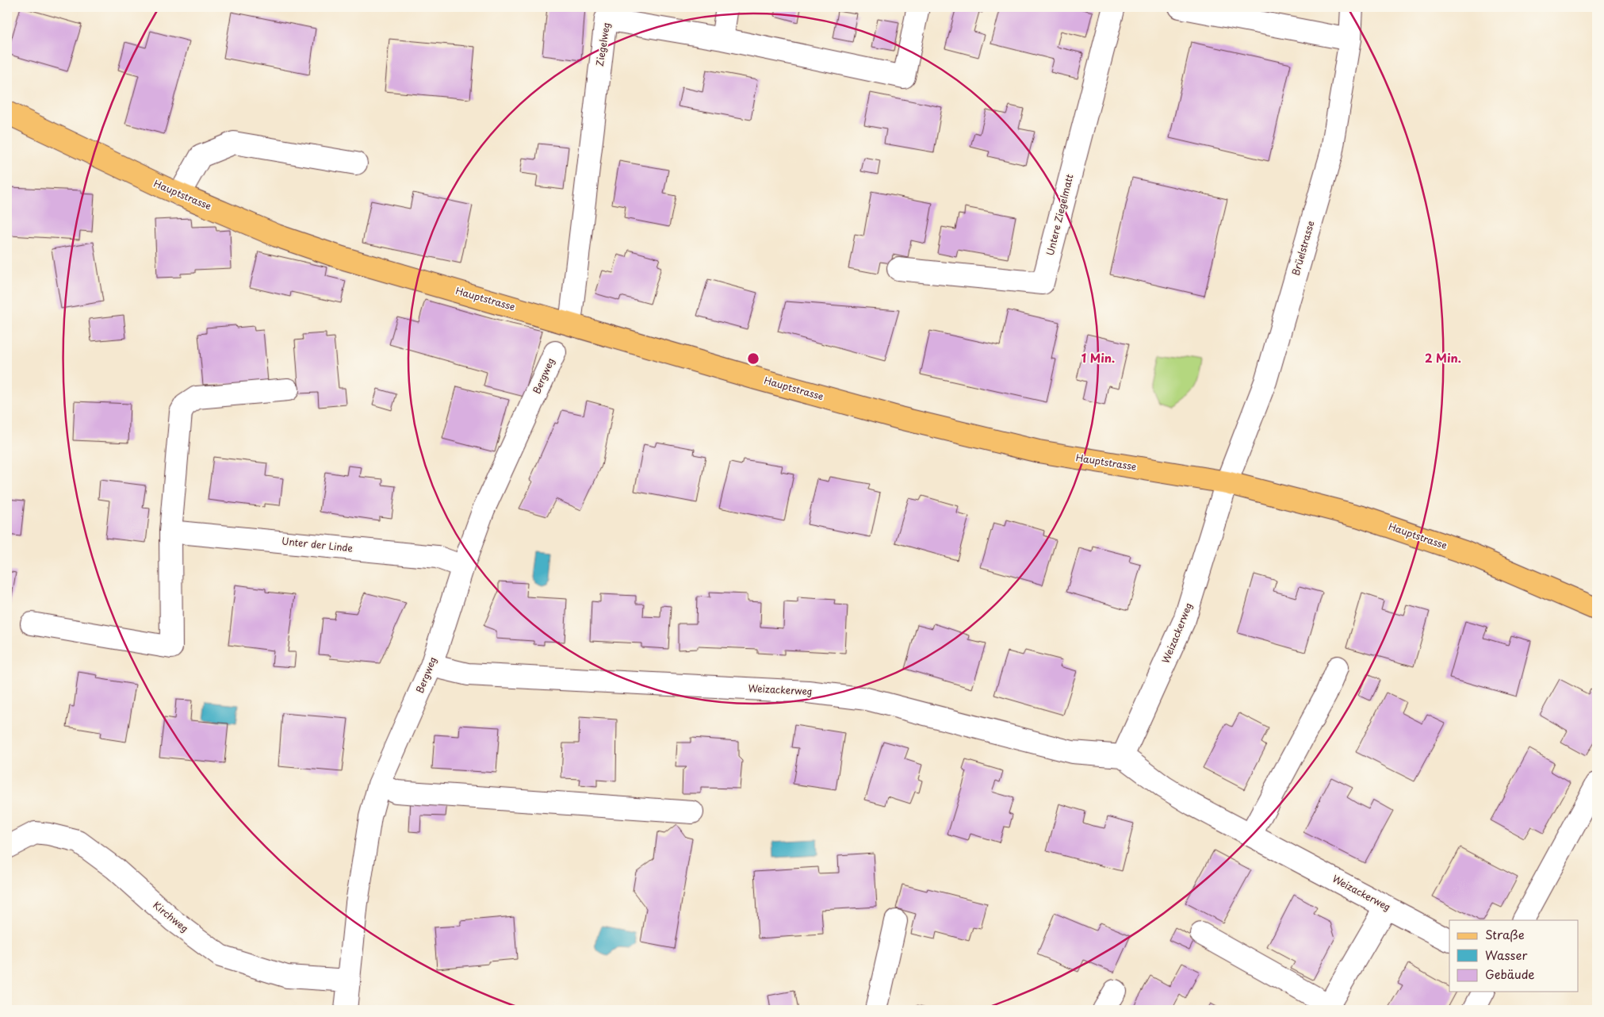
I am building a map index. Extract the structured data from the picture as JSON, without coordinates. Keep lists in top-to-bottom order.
{
  "streets": {
    "main road": ["Hauptstrasse"],
    "street": [
      "Ziegelweg",
      "Untere Ziegelmatt",
      "Brüelstrasse",
      "Bergweg",
      "Unter der Linde",
      "Weizackerweg",
      "Kirchweg"
    ]
  },
  "crossings": [
    ["Ziegelweg", "Hauptstrasse"],
    ["Hauptstrasse", "Brüelstrasse"],
    ["Hauptstrasse", "Weizackerweg"],
    ["Brüelstrasse", "Weizackerweg"],
    ["Bergweg", "Unter der Linde"],
    ["Bergweg", "Weizackerweg"],
    ["Bergweg", "Kirchweg"]
  ],
  "legend": ["Straße", "Wasser", "Gebäude"],
  "rings": ["1 Min.", "2 Min."]
}
